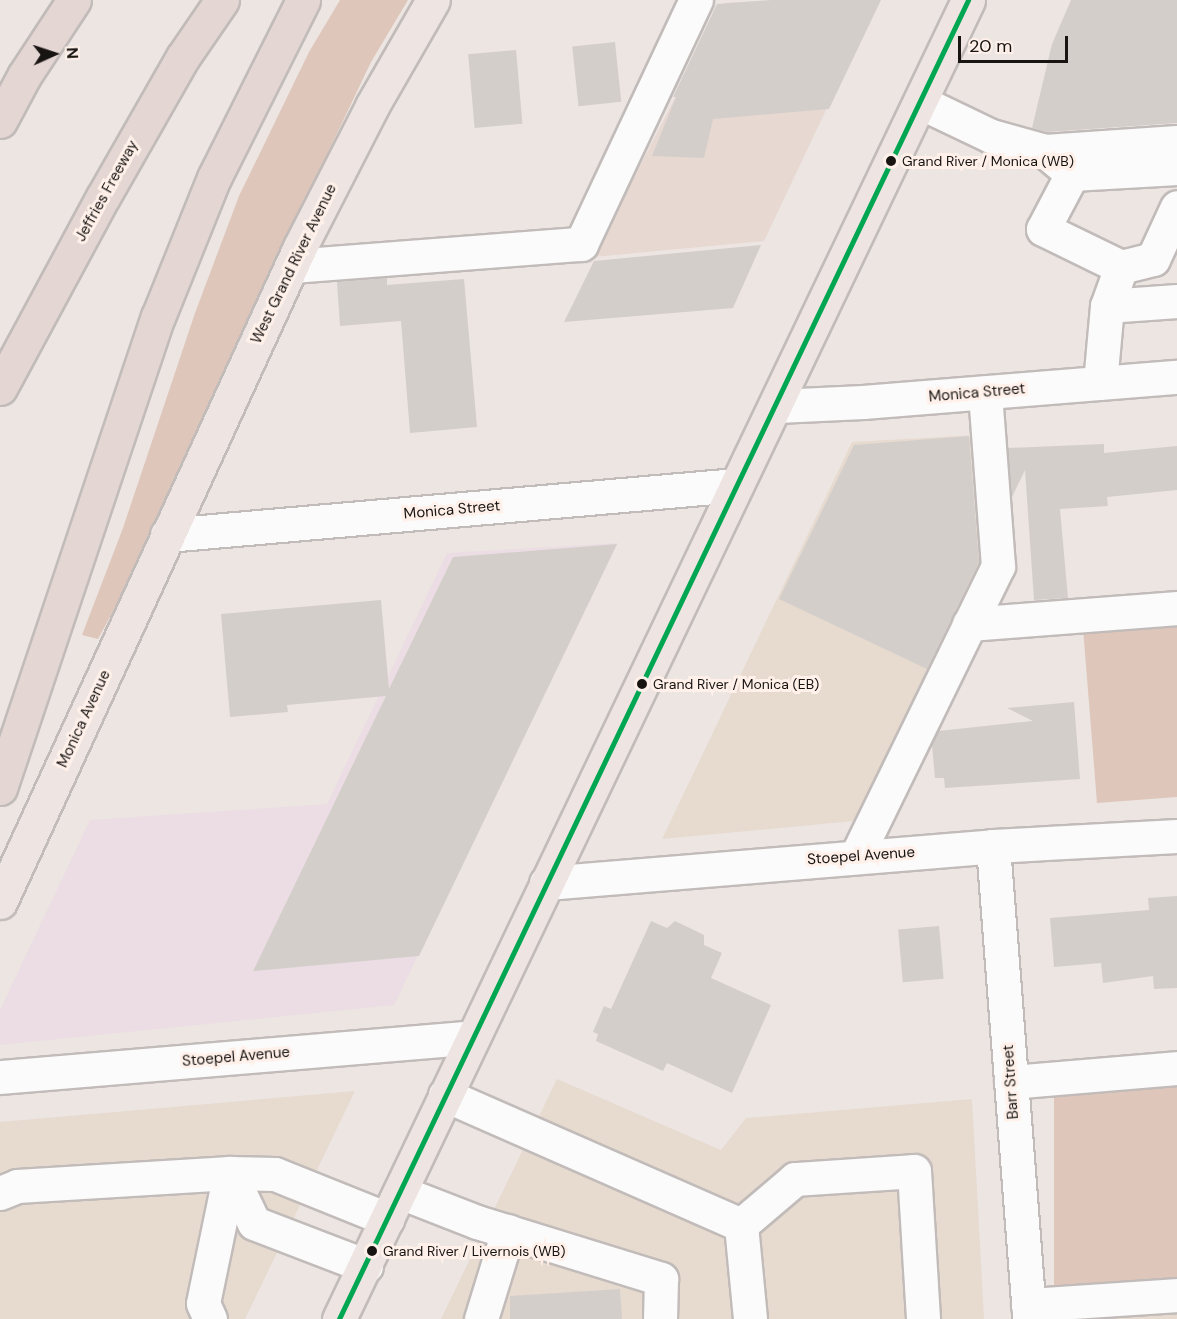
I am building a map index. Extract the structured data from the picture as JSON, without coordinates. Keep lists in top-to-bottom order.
{
  "streets": {
    "highway": ["Jeffries Freeway"],
    "main road": ["West Grand River Avenue", "Monica Avenue"],
    "street": ["Monica Street", "Stoepel Avenue", "Barr Street"]
  },
  "crossings": [
    ["West Grand River Avenue", "Monica Street"],
    ["West Grand River Avenue", "Monica Avenue"],
    ["Monica Street", "Monica Avenue"],
    ["Stoepel Avenue", "Barr Street"]
  ],
  "places": ["Grand River / Monica (WB)", "Grand River / Monica (EB)", "Grand River / Livernois (WB)"],
  "scale_bar": "20 m",
  "north": "right"
}
